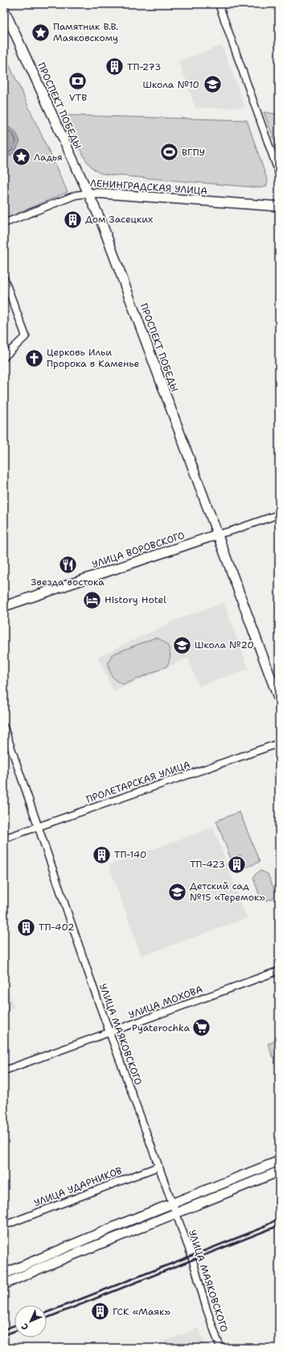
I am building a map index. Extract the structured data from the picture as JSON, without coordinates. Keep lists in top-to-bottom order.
{
  "streets": {
    "main road": ["ПРОСПЕКТ ПОБЕДЫ", "ЛЕНИНГРАДСКАЯ УЛИЦА", "УЛИЦА ВОРОВСКОГО"],
    "street": [
      "ПРОЛЕТАРСКАЯ УЛИЦА",
      "УЛИЦА МОХОВА",
      "УЛИЦА МАЯКОВСКОГО",
      "УЛИЦА УДАРНИКОВ"
    ]
  },
  "crossings": [
    ["ПРОСПЕКТ ПОБЕДЫ", "ЛЕНИНГРАДСКАЯ УЛИЦА"],
    ["ПРОСПЕКТ ПОБЕДЫ", "УЛИЦА ВОРОВСКОГО"],
    ["ПРОЛЕТАРСКАЯ УЛИЦА", "УЛИЦА МАЯКОВСКОГО"],
    ["УЛИЦА МОХОВА", "УЛИЦА МАЯКОВСКОГО"],
    ["УЛИЦА МАЯКОВСКОГО", "УЛИЦА УДАРНИКОВ"]
  ],
  "places": {
    "place": ["Памятник В.В. Маяковскому", "Ладья"],
    "building": [
      "ТП-273",
      "Дом Засецких",
      "ТП-140",
      "ТП-423",
      "ТП-402",
      "ГСК «Маяк»"
    ],
    "bank": ["VTB"],
    "school or university": ["Школа №10", "Школа №20", "Детский сад №15 «Теремок»"],
    "sports": ["ВГПУ"],
    "church": ["Церковь Ильи Пророка в Каменье"],
    "restaurant": ["Звезда востока"],
    "hotel": ["History Hotel"],
    "supermarket": ["Pyaterochka"]
  },
  "north": "bottom left"
}
